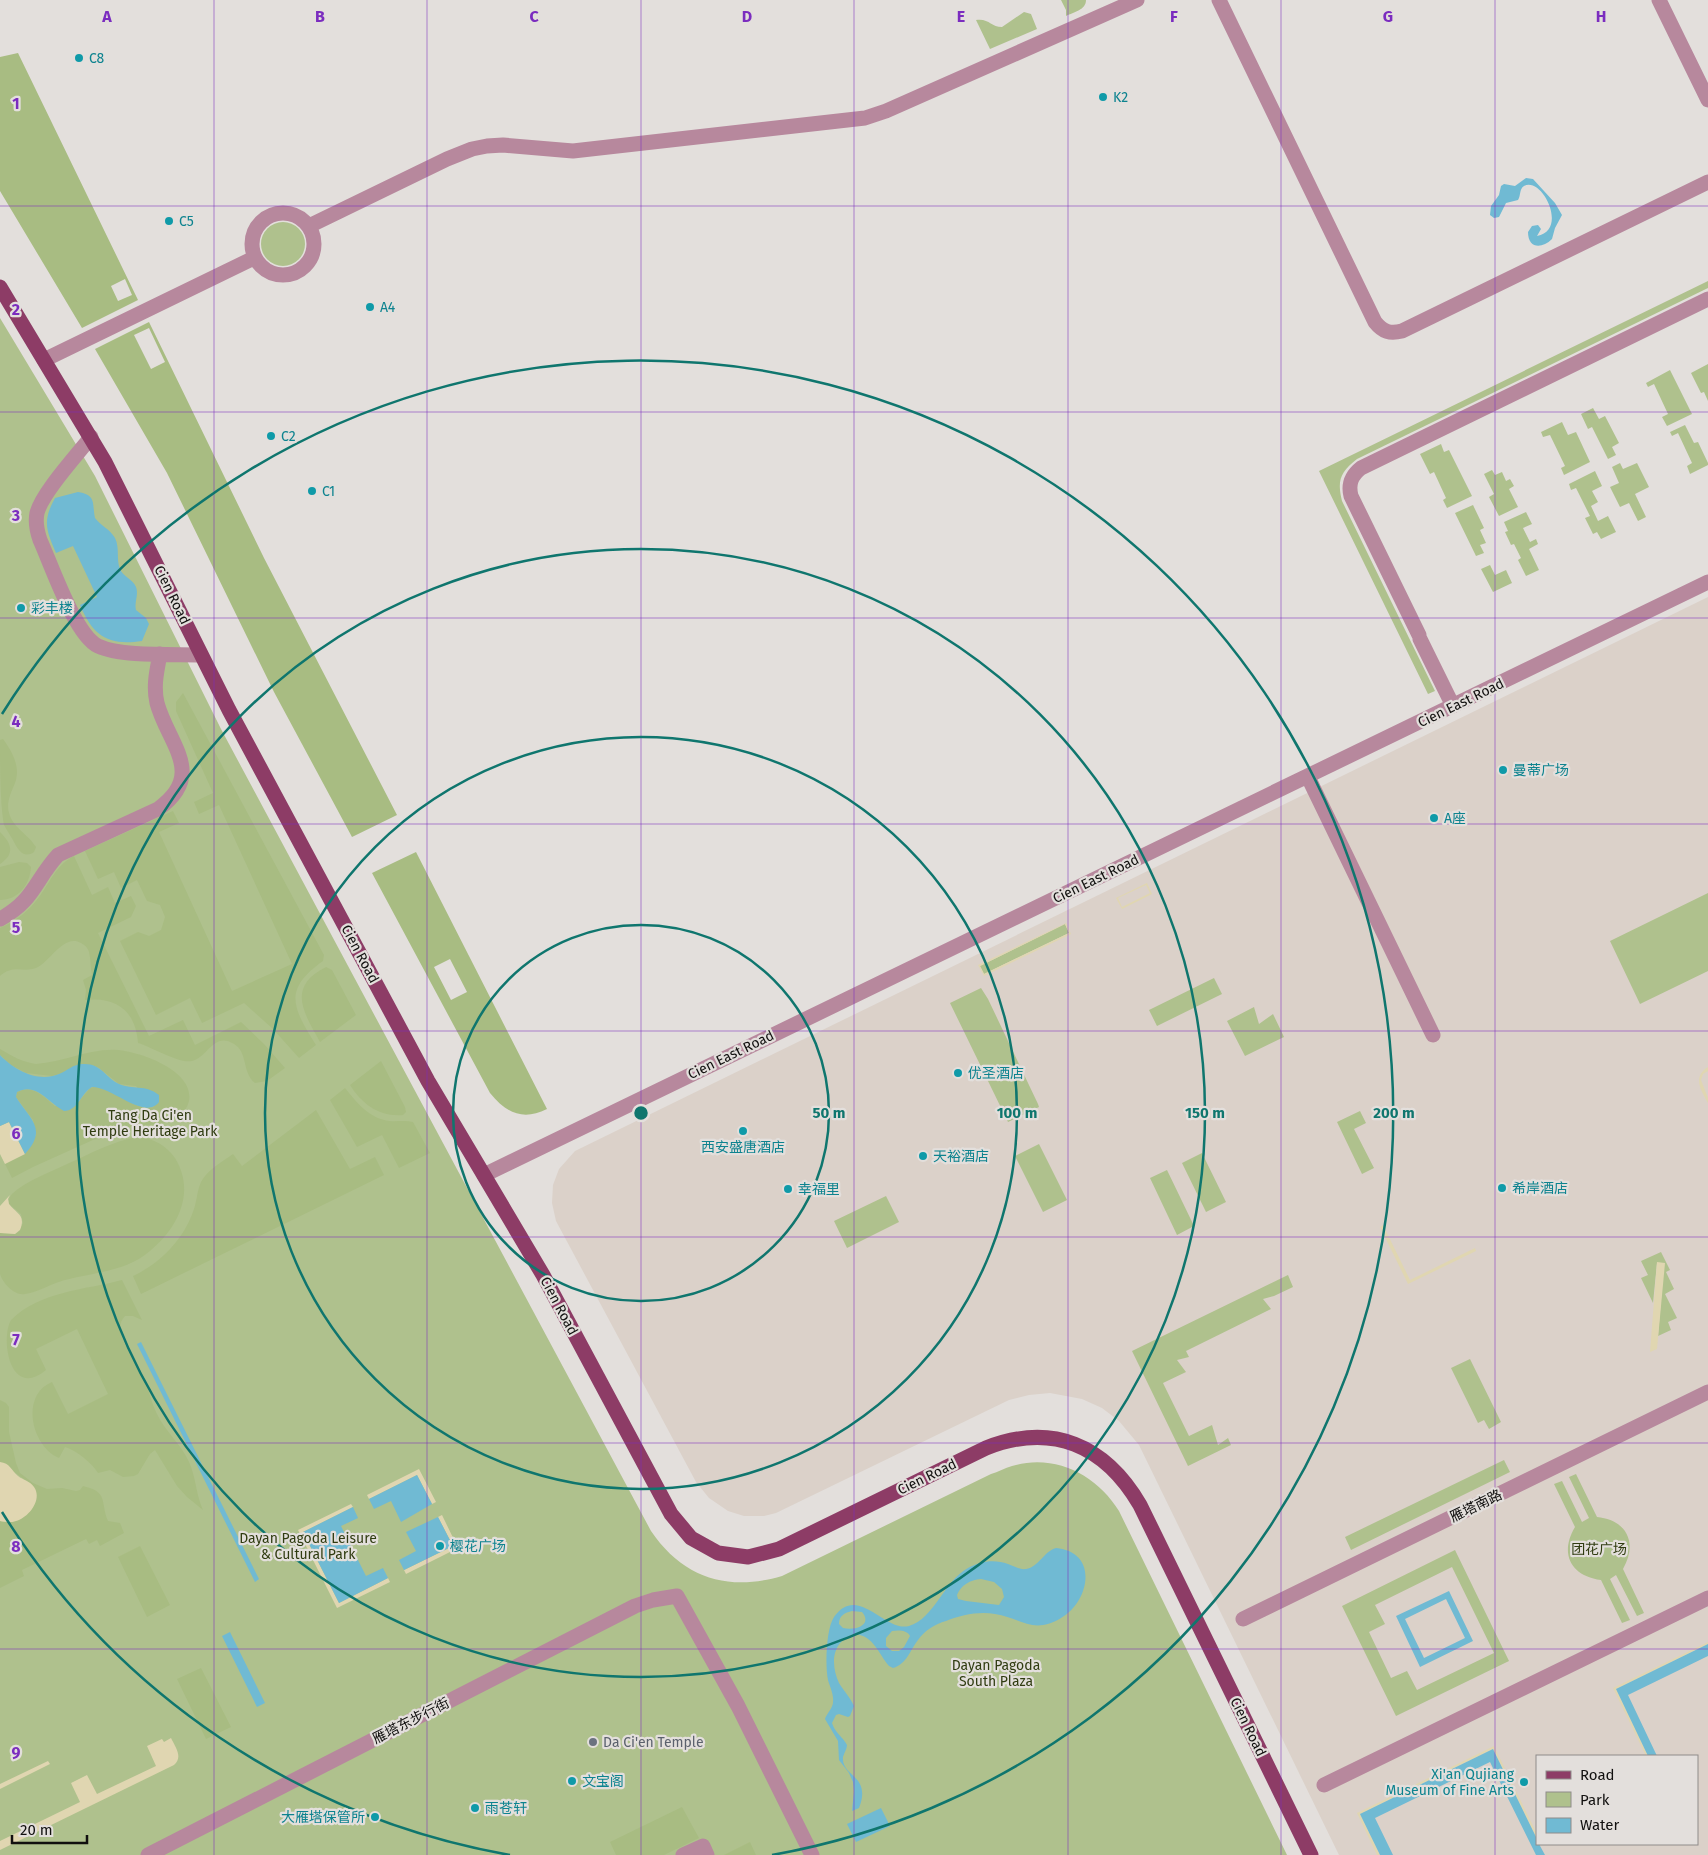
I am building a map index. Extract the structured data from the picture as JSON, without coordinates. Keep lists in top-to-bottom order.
{
  "streets": {
    "main road": ["Cien Road"],
    "street": ["Cien East Road", "雁塔南路", "雁塔东步行街"]
  },
  "crossings": [
    ["Cien Road", "Cien East Road"]
  ],
  "parks": [
    "Tang Da Ci'en Temple Heritage Park",
    "Dayan Pagoda Leisure & Cultural Park",
    "团花广场",
    "Dayan Pagoda South Plaza"
  ],
  "places": [
    "C8",
    "K2",
    "C5",
    "A4",
    "C2",
    "C1",
    "彩丰楼",
    "曼蒂广场",
    "A座",
    "优圣酒店",
    "西安盛唐酒店",
    "天裕酒店",
    "希岸酒店",
    "幸福里",
    "樱花广场",
    "Da Ci'en Temple",
    "文宝阁",
    "Xi'an Qujiang Museum of Fine Arts",
    "雨苍轩",
    "大雁塔保管所"
  ],
  "legend": ["Road", "Park", "Water"],
  "scale_bar": "20 m",
  "grid": {
    "columns": [
      "A",
      "B",
      "C",
      "D",
      "E",
      "F",
      "G",
      "H"
    ],
    "rows": [
      "1",
      "2",
      "3",
      "4",
      "5",
      "6",
      "7",
      "8",
      "9"
    ]
  },
  "rings": [
    "50 m",
    "100 m",
    "150 m",
    "200 m"
  ]
}
